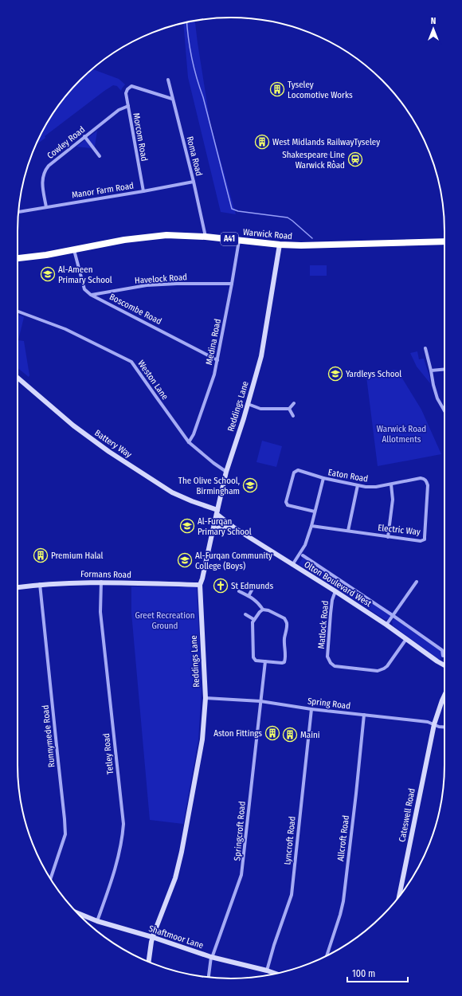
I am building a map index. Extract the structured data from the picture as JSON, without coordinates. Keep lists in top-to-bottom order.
{
  "streets": {
    "highway": ["Warwick Road", "A41"],
    "street": [
      "Morcom Road",
      "Cowley Road",
      "Roma Road",
      "Manor Farm Road",
      "Havelock Road",
      "Boscombe Road",
      "Medina Road",
      "Weston Lane",
      "Reddings Lane",
      "Battery Way",
      "Eaton Road",
      "Electric Way",
      "Formans Road",
      "Olton Boulevard West",
      "Matlock Road",
      "Spring Road",
      "Runnymede Road",
      "Tetley Road",
      "Cateswell Road",
      "Springcroft Road",
      "Allcroft Road",
      "Lyncroft Road",
      "Shaftmoor Lane"
    ]
  },
  "crossings": [
    ["Morcom Road", "Cowley Road"],
    ["Morcom Road", "Roma Road"],
    ["Morcom Road", "Manor Farm Road"],
    ["Cowley Road", "Manor Farm Road"],
    ["Roma Road", "Manor Farm Road"],
    ["Roma Road", "Warwick Road"],
    ["Warwick Road", "Boscombe Road"],
    ["Warwick Road", "Medina Road"],
    ["Warwick Road", "Reddings Lane"],
    ["Havelock Road", "Boscombe Road"],
    ["Havelock Road", "Medina Road"],
    ["Boscombe Road", "Medina Road"],
    ["Medina Road", "Weston Lane"],
    ["Weston Lane", "Reddings Lane"],
    ["Reddings Lane", "Battery Way"],
    ["Reddings Lane", "Formans Road"],
    ["Reddings Lane", "Olton Boulevard West"],
    ["Reddings Lane", "Spring Road"],
    ["Reddings Lane", "Shaftmoor Lane"],
    ["Battery Way", "Olton Boulevard West"],
    ["Eaton Road", "Electric Way"],
    ["Eaton Road", "Olton Boulevard West"],
    ["Formans Road", "Runnymede Road"],
    ["Formans Road", "Tetley Road"],
    ["Olton Boulevard West", "Matlock Road"],
    ["Spring Road", "Cateswell Road"],
    ["Spring Road", "Springcroft Road"],
    ["Spring Road", "Allcroft Road"],
    ["Spring Road", "Lyncroft Road"],
    ["Tetley Road", "Shaftmoor Lane"],
    ["Springcroft Road", "Shaftmoor Lane"],
    ["Lyncroft Road", "Shaftmoor Lane"]
  ],
  "parks": ["Warwick Road Allotments", "Greet Recreation Ground"],
  "places": {
    "building": [
      "Tyseley Locomotive Works",
      "West Midlands RailwayTyseley",
      "Premium Halal",
      "Aston Fittings",
      "Maini"
    ],
    "station": ["Shakespeare Line Warwick Road"],
    "school or university": [
      "Al-Ameen Primary School",
      "Yardleys School",
      "The Olive School, Birmingham",
      "Al-Furqan Primary School",
      "Al-Furqan Community College (Boys)"
    ],
    "church": ["St Edmunds"]
  },
  "scale_bar": "100 m",
  "north": "top"
}
